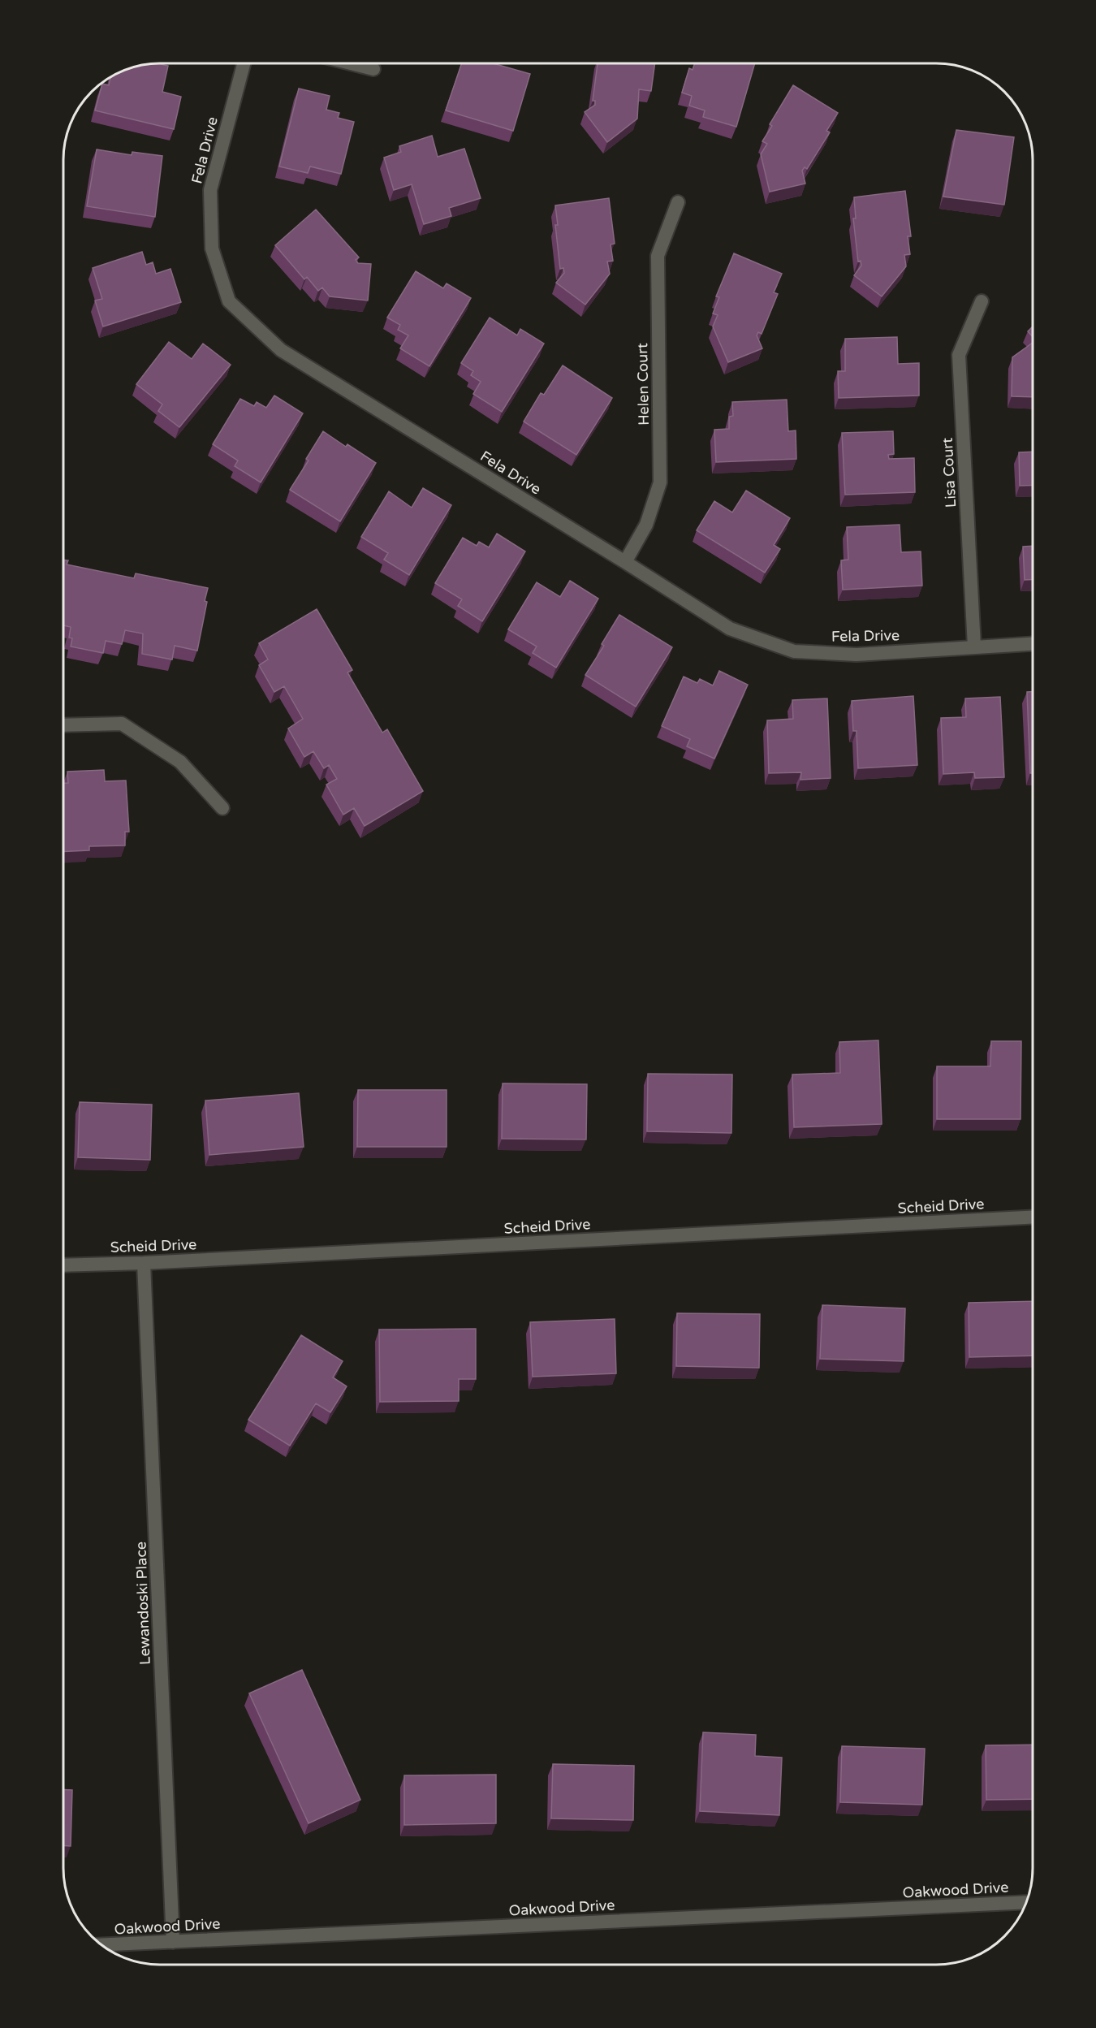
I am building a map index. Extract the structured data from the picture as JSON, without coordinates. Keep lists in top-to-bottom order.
{
  "streets": {
    "street": [
      "Fela Drive",
      "Helen Court",
      "Lisa Court",
      "Scheid Drive",
      "Lewandoski Place",
      "Oakwood Drive"
    ]
  },
  "crossings": [
    ["Fela Drive", "Helen Court"],
    ["Fela Drive", "Lisa Court"],
    ["Scheid Drive", "Lewandoski Place"],
    ["Lewandoski Place", "Oakwood Drive"]
  ]
}
